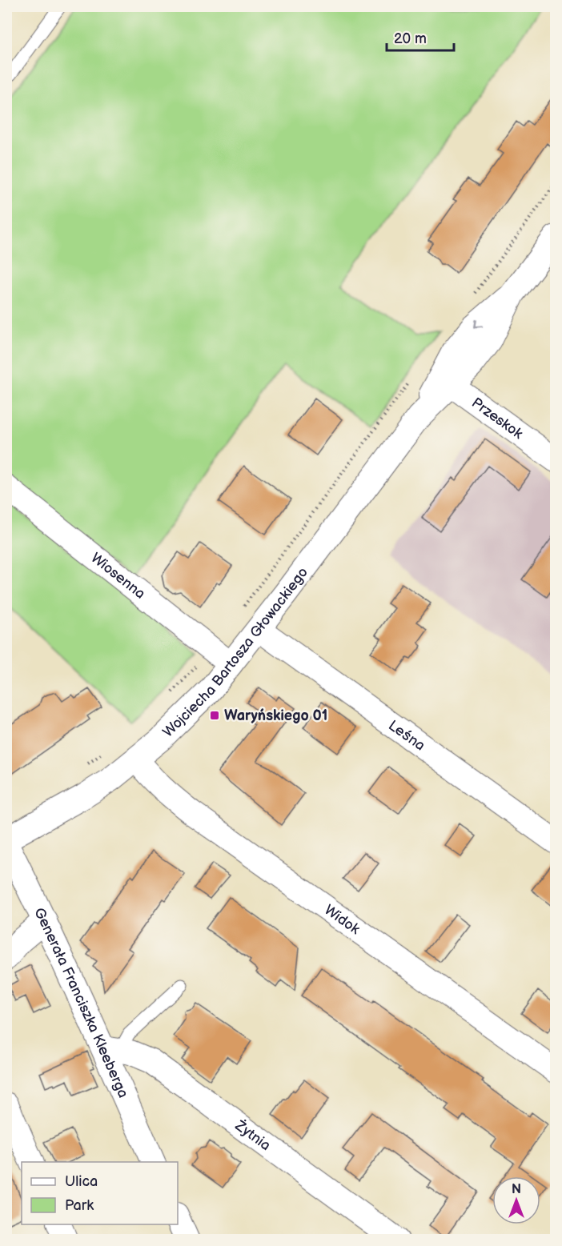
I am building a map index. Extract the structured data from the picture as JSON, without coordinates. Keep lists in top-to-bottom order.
{
  "streets": {
    "street": [
      "Przeskok",
      "Wiosenna",
      "Wojciecha Bartosza Głowackiego",
      "Leśna",
      "Widok",
      "Generała Franciszka Kleeberga",
      "Żytnia"
    ]
  },
  "crossings": [
    ["Przeskok", "Wojciecha Bartosza Głowackiego"],
    ["Wiosenna", "Wojciecha Bartosza Głowackiego"],
    ["Wojciecha Bartosza Głowackiego", "Leśna"],
    ["Wojciecha Bartosza Głowackiego", "Widok"],
    ["Generała Franciszka Kleeberga", "Żytnia"]
  ],
  "places": {
    "transit": ["Waryńskiego 01"]
  },
  "legend": ["Ulica", "Park"],
  "scale_bar": "20 m",
  "north": "top"
}
